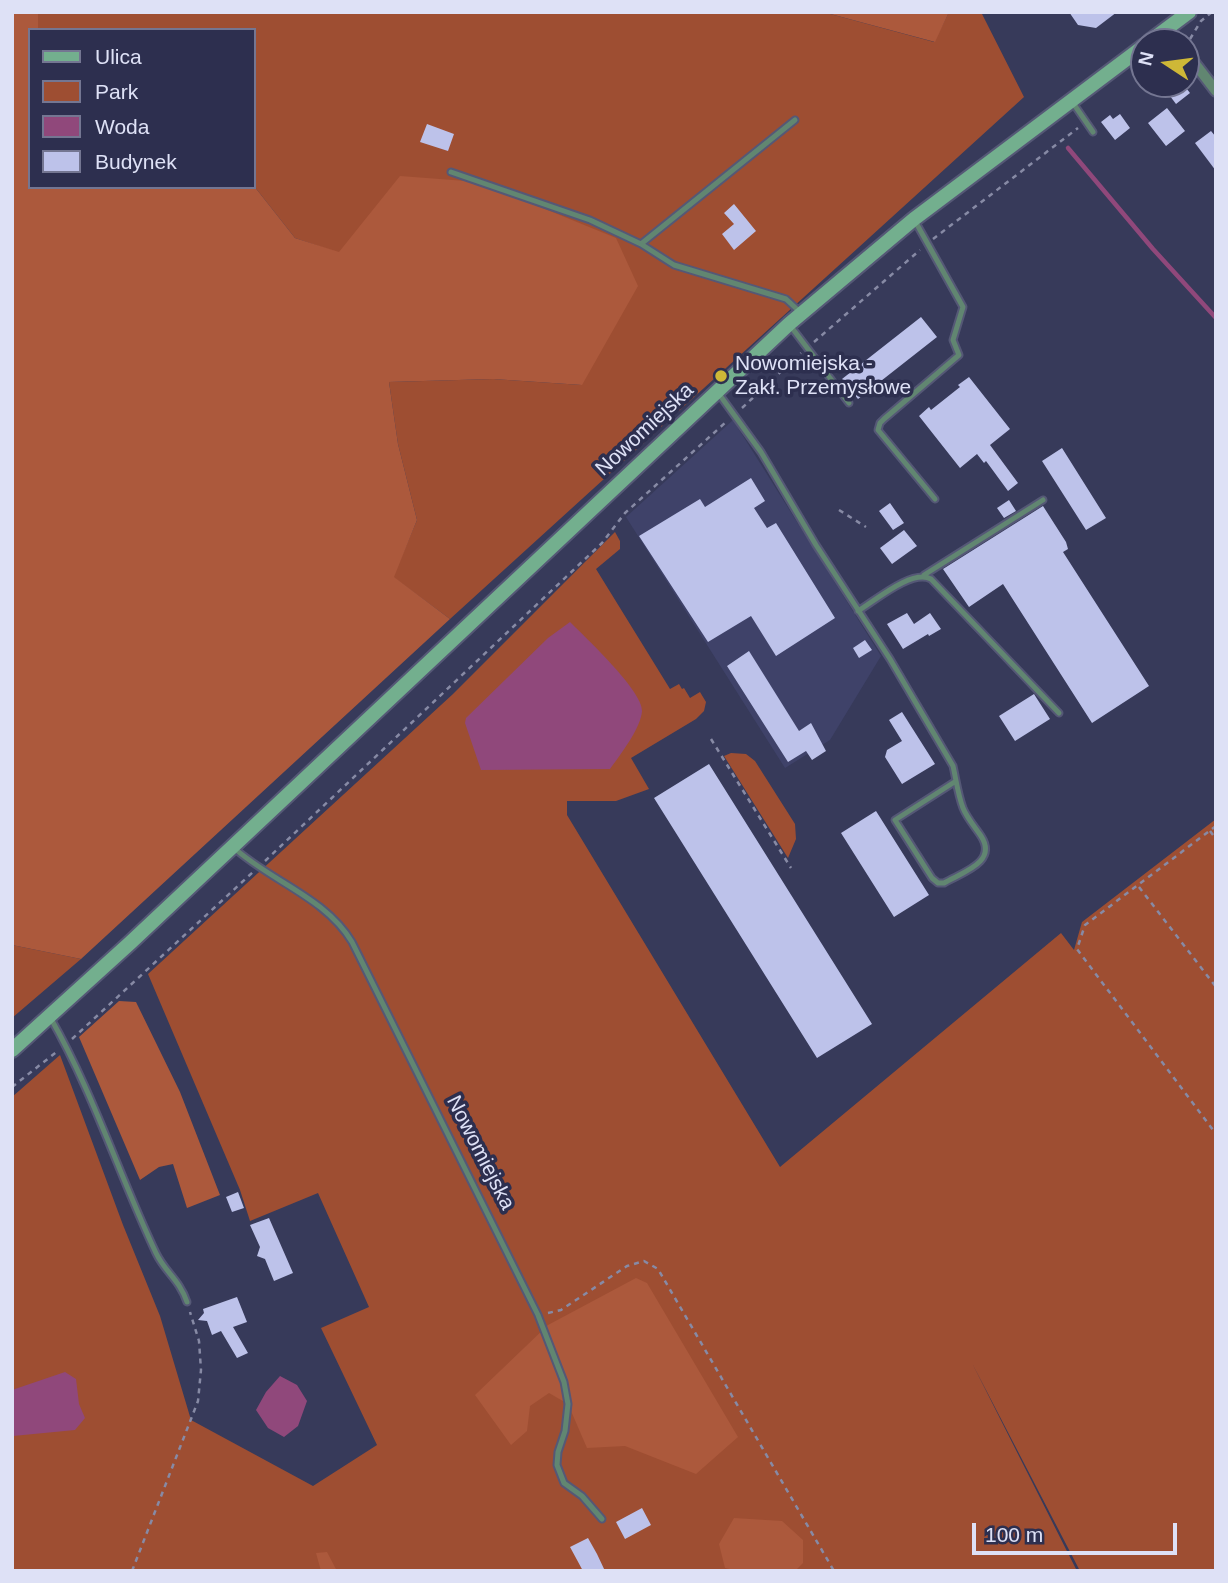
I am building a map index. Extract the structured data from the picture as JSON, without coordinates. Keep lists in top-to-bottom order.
{
  "streets": {
    "street": ["Nowomiejska"]
  },
  "places": ["Nowomiejska - Zakł. Przemysłowe"],
  "legend": [
    "Ulica",
    "Park",
    "Woda",
    "Budynek"
  ],
  "scale_bar": "100 m",
  "north": "left"
}
